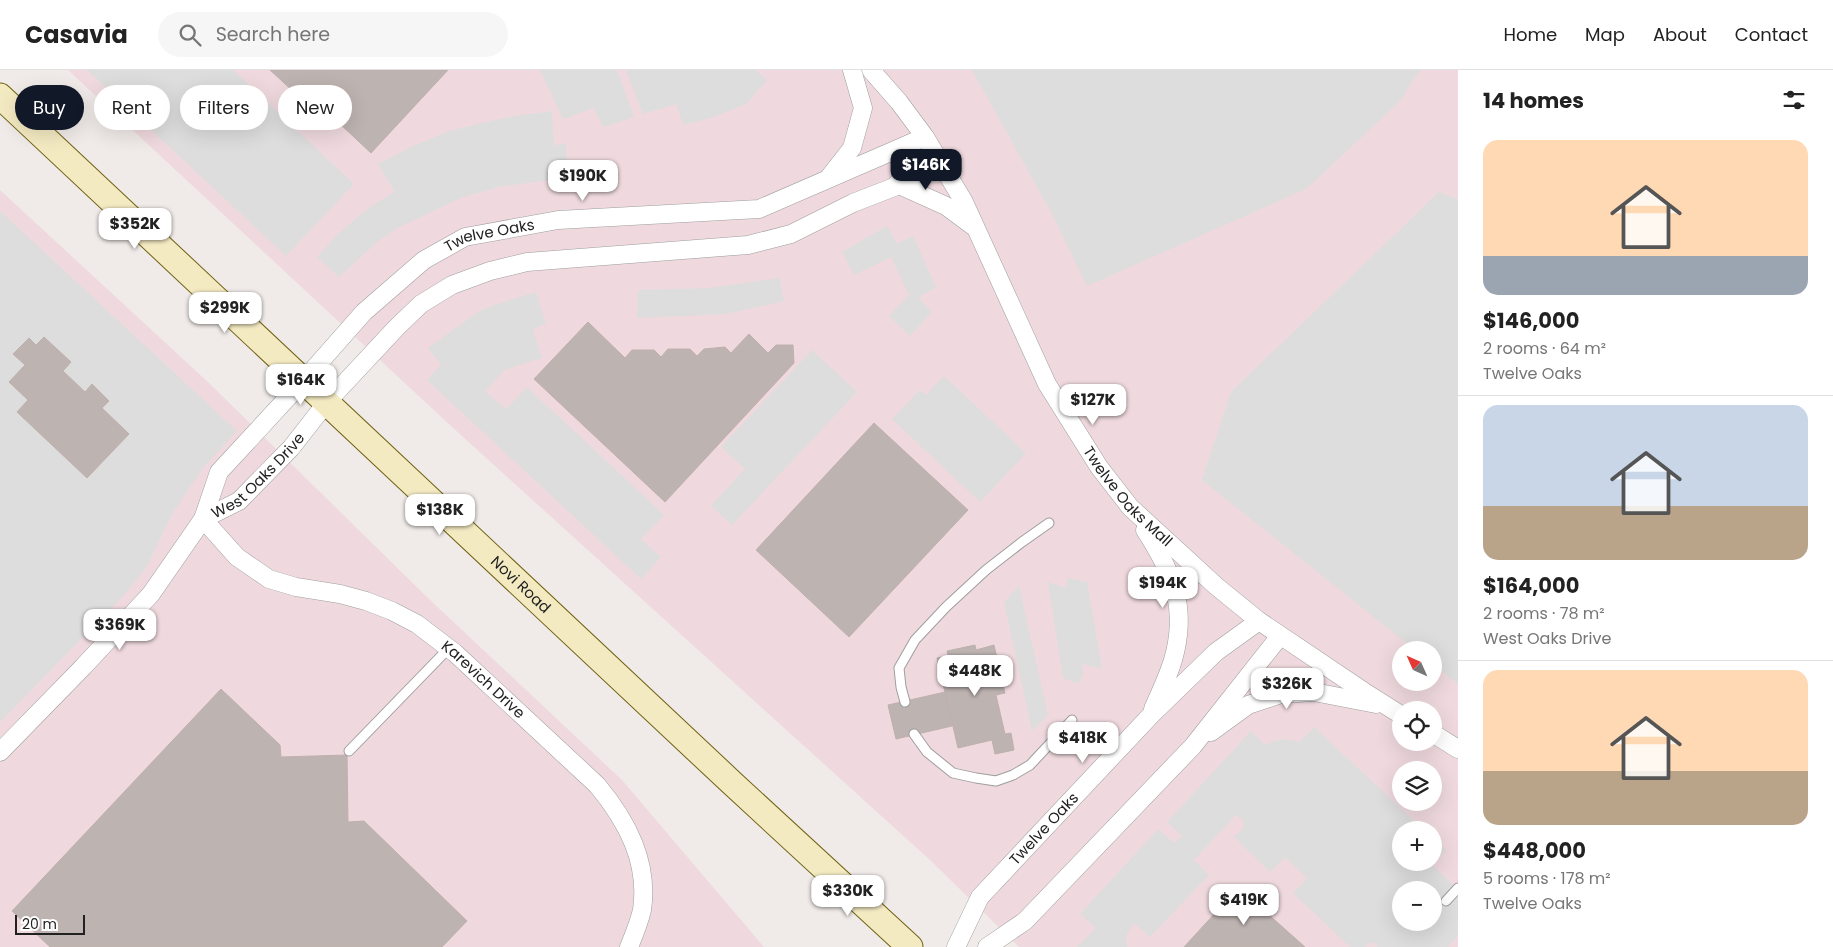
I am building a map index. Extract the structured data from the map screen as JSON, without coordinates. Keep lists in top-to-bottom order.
{
  "streets": {
    "main road": ["Novi Road"],
    "street": [
      "Twelve Oaks",
      "West Oaks Drive",
      "Twelve Oaks Mall",
      "Karevich Drive"
    ]
  },
  "crossings": [
    ["Twelve Oaks", "West Oaks Drive"],
    ["Twelve Oaks", "Twelve Oaks Mall"],
    ["Twelve Oaks", "Novi Road"],
    ["West Oaks Drive", "Novi Road"],
    ["West Oaks Drive", "Karevich Drive"]
  ],
  "scale_bar": "20 m",
  "north": "top left",
  "page": {
    "header": "Casavia",
    "search": "Search here",
    "nav": [
      "Home",
      "Map",
      "About",
      "Contact"
    ],
    "heading": "14 homes",
    "chip": [
      "Buy",
      "Rent",
      "Filters",
      "New"
    ],
    "list": [
      {
        "name": "$146,000",
        "note": "2 rooms · 64 m² · Twelve Oaks"
      },
      {
        "name": "$164,000",
        "note": "2 rooms · 78 m² · West Oaks Drive"
      },
      {
        "name": "$448,000",
        "note": "5 rooms · 178 m² · Twelve Oaks"
      }
    ],
    "price": [
      "$146K",
      "$190K",
      "$352K",
      "$299K",
      "$164K",
      "$127K",
      "$138K",
      "$194K",
      "$369K",
      "$448K",
      "$326K",
      "$418K",
      "$330K",
      "$419K"
    ],
    "map_buttons": ["+", "−"],
    "scale": "20 m"
  }
}
